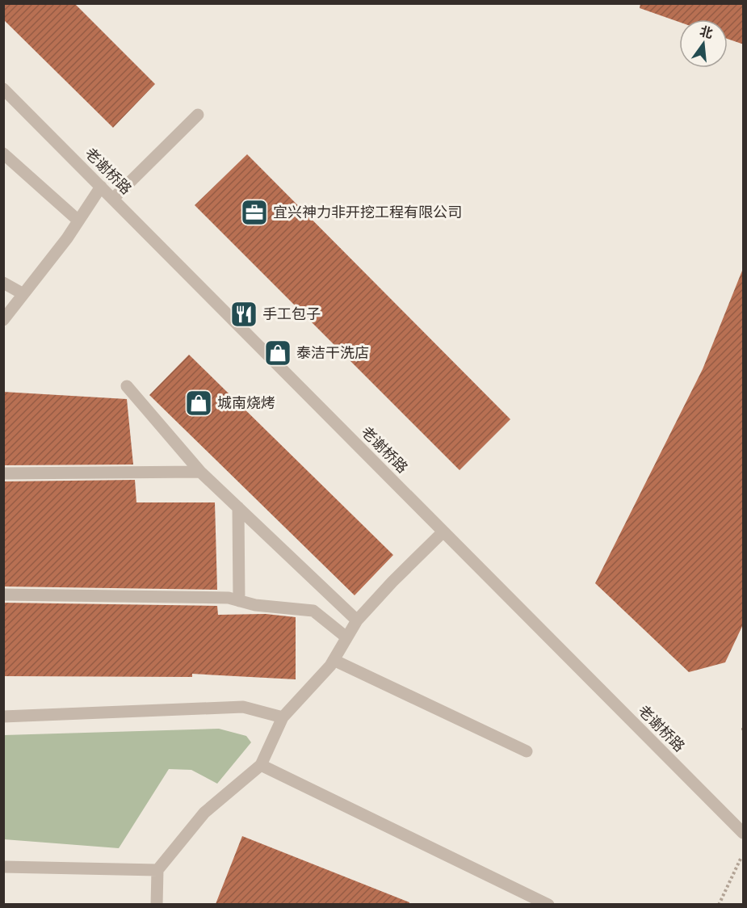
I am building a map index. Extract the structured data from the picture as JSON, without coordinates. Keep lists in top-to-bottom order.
{
  "streets": {
    "street": ["老谢桥路"]
  },
  "places": {
    "office": ["宜兴神力非开挖工程有限公司"],
    "restaurant": ["手工包子"],
    "shop": ["泰洁干洗店", "城南烧烤"]
  },
  "north": "top"
}
